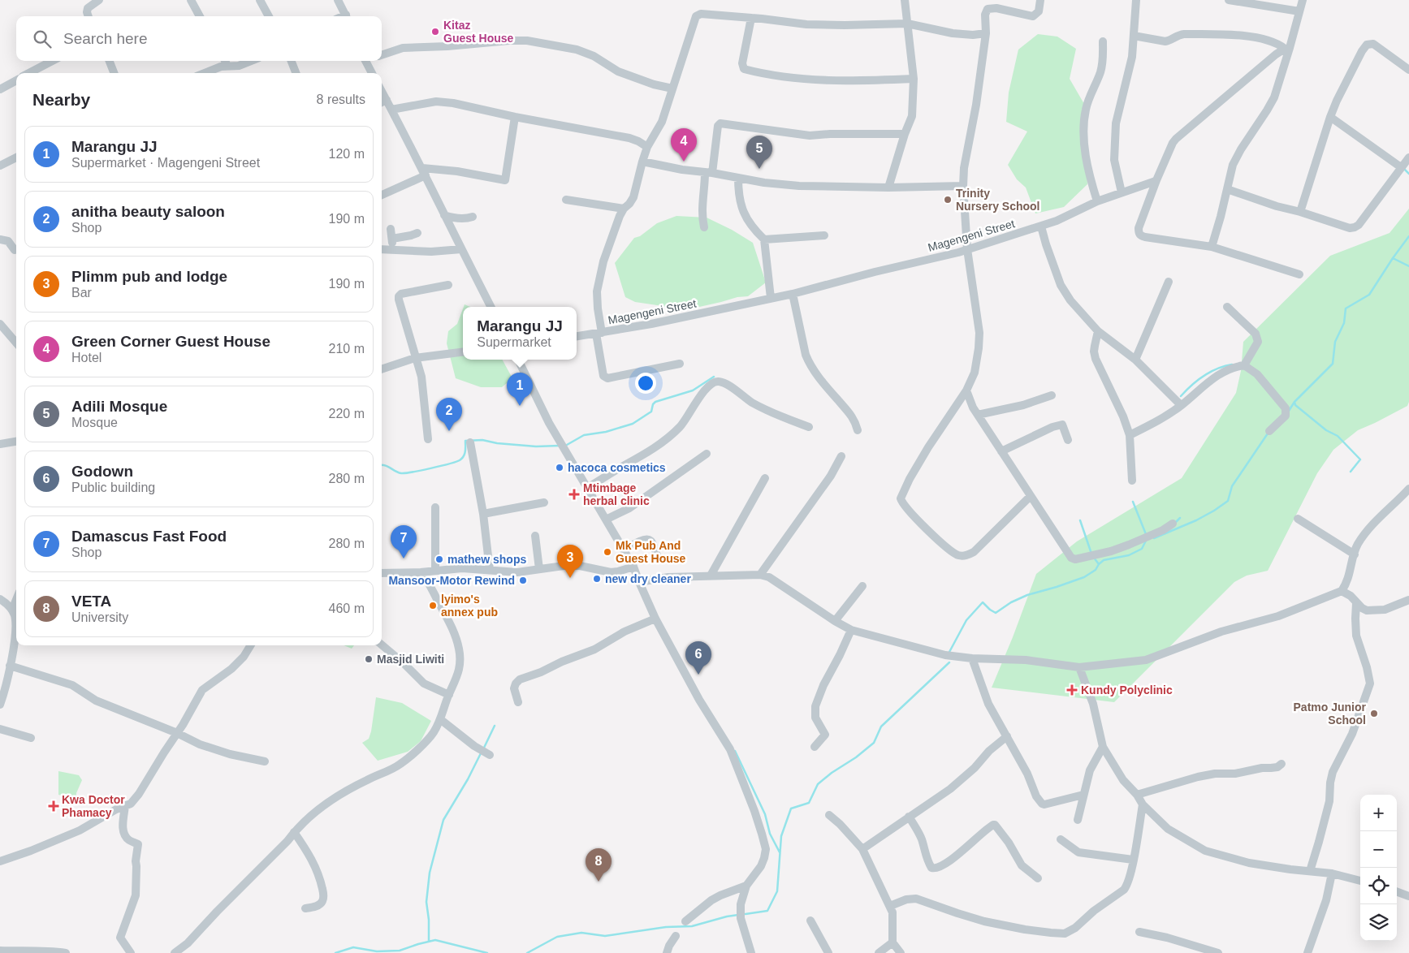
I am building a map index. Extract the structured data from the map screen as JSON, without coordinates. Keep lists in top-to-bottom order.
{
  "streets": {
    "street": ["Magengeni Street"]
  },
  "places": {
    "other": [
      "Kitaz Guest House",
      "Trinity Nursery School",
      "hacoca cosmetics",
      "Mk Pub And Guest House",
      "mathew shops",
      "new dry cleaner",
      "Mansoor-Motor Rewind",
      "lyimo's annex pub",
      "Masjid Liwiti",
      "Patmo Junior School"
    ],
    "health": ["Mtimbage herbal clinic", "Kundy Polyclinic", "Kwa Doctor Phamacy"]
  },
  "page": {
    "search": "Search here",
    "heading": ["Nearby", "8 results"],
    "list": [
      {
        "mark": "1",
        "name": "Marangu JJ",
        "note": "Supermarket · Magengeni Street",
        "value": "120 m"
      },
      {
        "mark": "2",
        "name": "anitha beauty saloon",
        "note": "Shop",
        "value": "190 m"
      },
      {
        "mark": "3",
        "name": "Plimm pub and lodge",
        "note": "Bar",
        "value": "190 m"
      },
      {
        "mark": "4",
        "name": "Green Corner Guest House",
        "note": "Hotel",
        "value": "210 m"
      },
      {
        "mark": "5",
        "name": "Adili Mosque",
        "note": "Mosque",
        "value": "220 m"
      },
      {
        "mark": "6",
        "name": "Godown",
        "note": "Public building",
        "value": "280 m"
      },
      {
        "mark": "7",
        "name": "Damascus Fast Food",
        "note": "Shop",
        "value": "280 m"
      },
      {
        "mark": "8",
        "name": "VETA",
        "note": "University",
        "value": "460 m"
      }
    ],
    "pins": [
      "4",
      "5",
      "1",
      "2",
      "7",
      "3",
      "6",
      "8"
    ],
    "popup": ["Marangu JJ", "Supermarket"],
    "map_buttons": ["+", "−"]
  }
}
